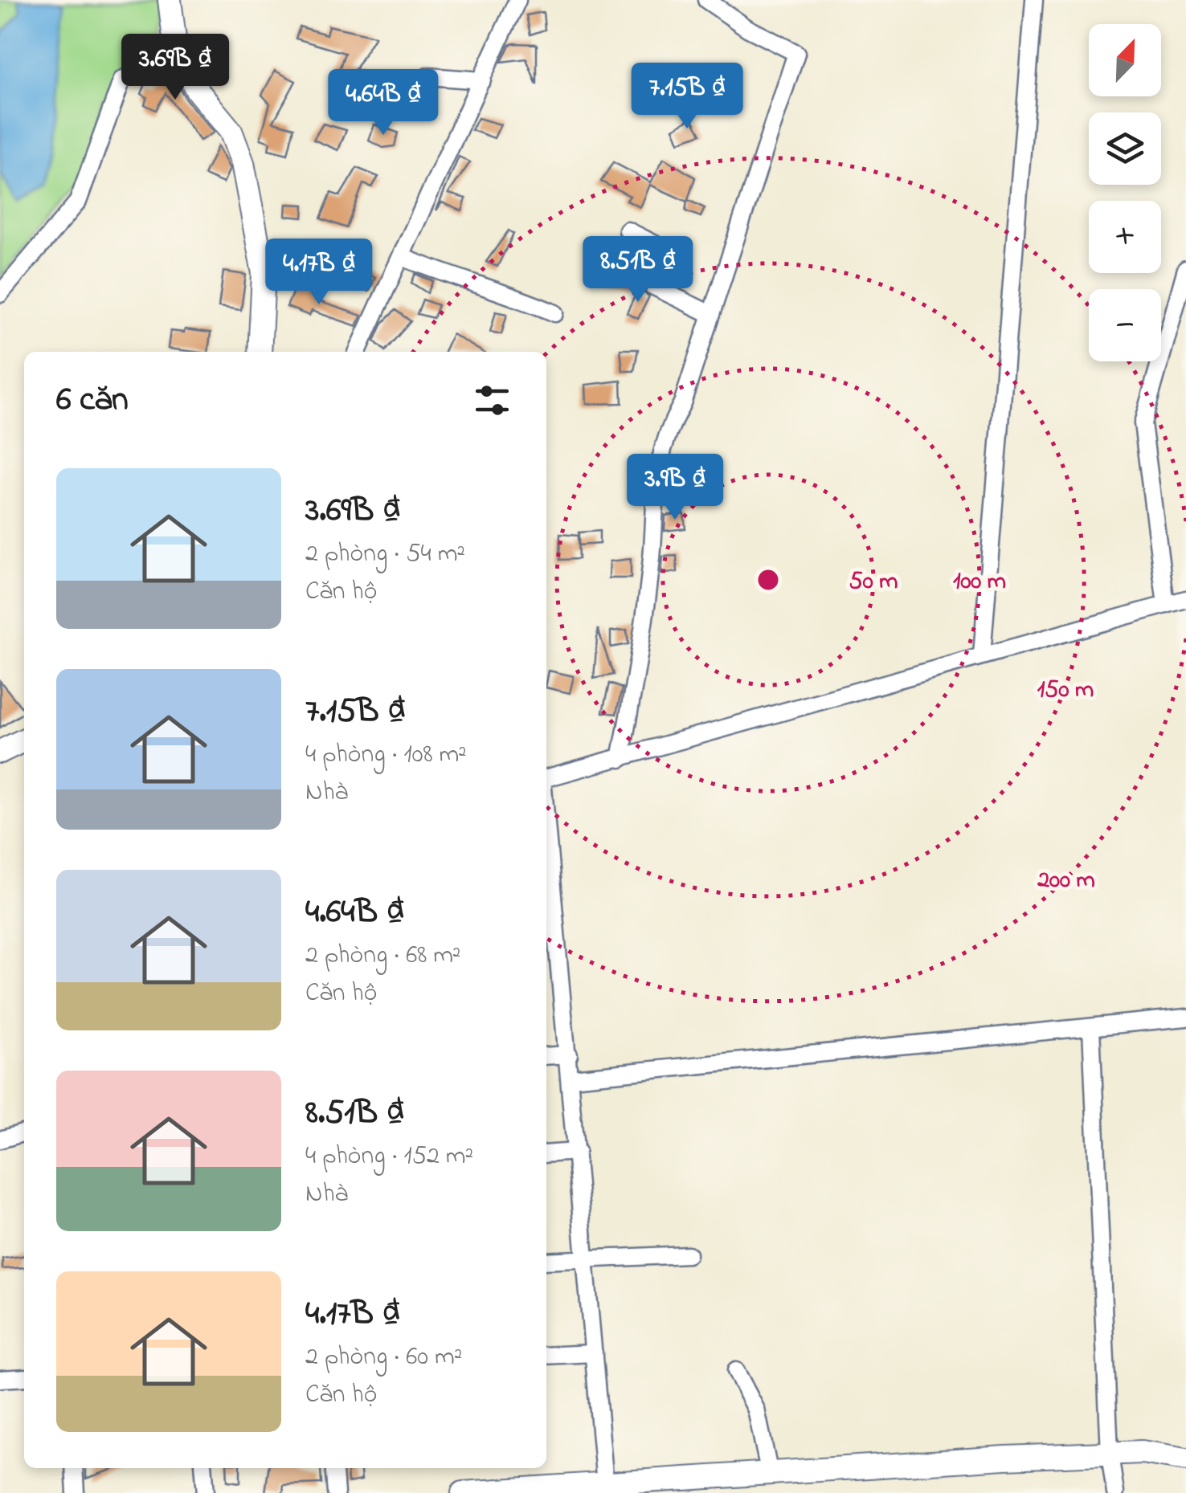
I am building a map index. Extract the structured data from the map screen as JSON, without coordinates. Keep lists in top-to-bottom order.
{
  "north": "top right",
  "page": {
    "map_buttons": ["+", "−"],
    "price": [
      "3.69B ₫",
      "7.15B ₫",
      "4.64B ₫",
      "8.51B ₫",
      "4.17B ₫",
      "3.9B ₫"
    ],
    "heading": "6 căn",
    "list": [
      {
        "name": "3.69B ₫",
        "note": "2 phòng · 54 m² · Căn hộ"
      },
      {
        "name": "7.15B ₫",
        "note": "4 phòng · 108 m² · Nhà"
      },
      {
        "name": "4.64B ₫",
        "note": "2 phòng · 68 m² · Căn hộ"
      },
      {
        "name": "8.51B ₫",
        "note": "4 phòng · 152 m² · Nhà"
      },
      {
        "name": "4.17B ₫",
        "note": "2 phòng · 60 m² · Căn hộ"
      }
    ]
  },
  "rings": [
    "50 m",
    "100 m",
    "150 m",
    "200 m"
  ]
}
